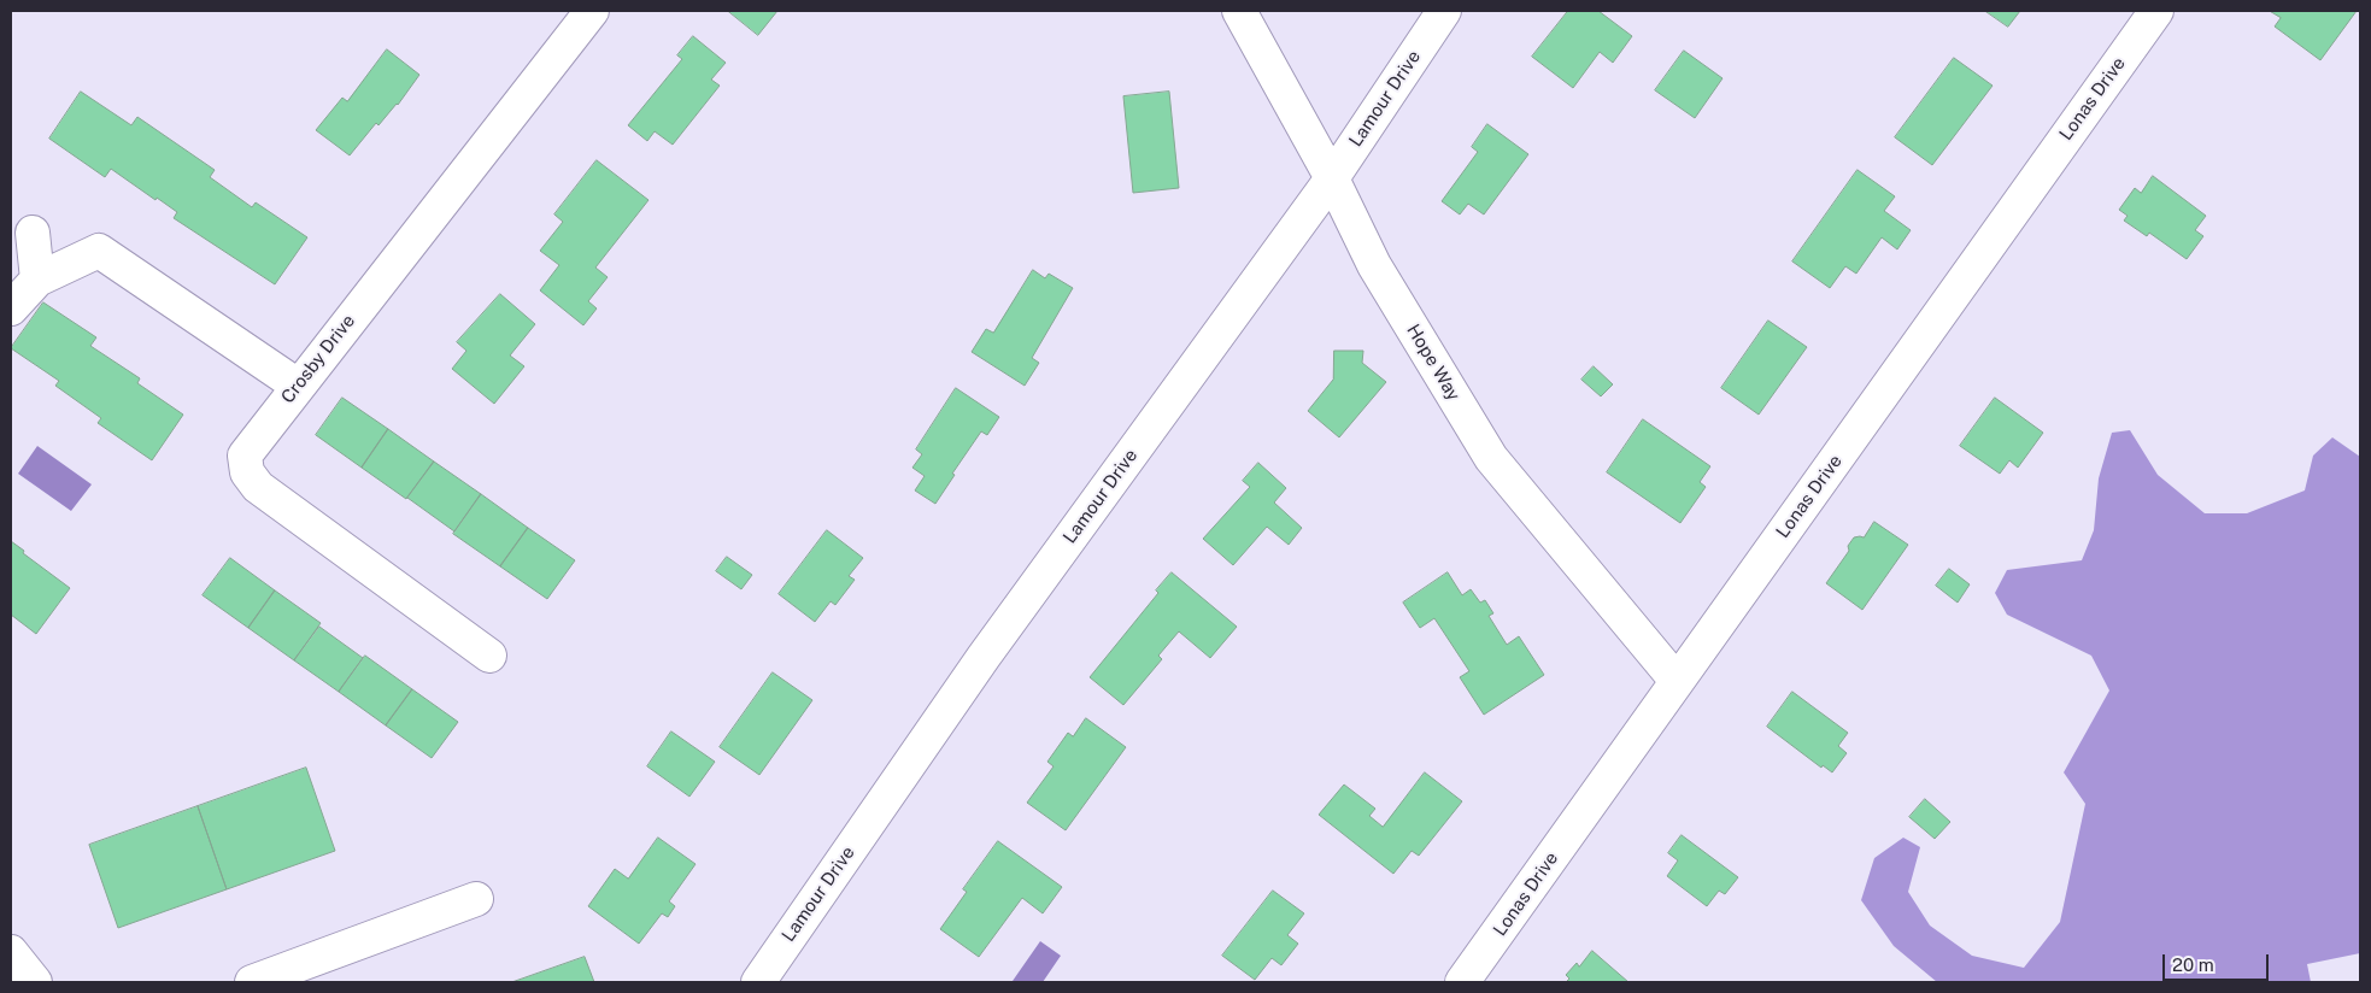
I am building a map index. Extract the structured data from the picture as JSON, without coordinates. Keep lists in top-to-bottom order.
{
  "streets": {
    "street": [
      "Lamour Drive",
      "Lonas Drive",
      "Crosby Drive",
      "Hope Way"
    ]
  },
  "crossings": [
    ["Lamour Drive", "Hope Way"],
    ["Lonas Drive", "Hope Way"]
  ],
  "scale_bar": "20 m"
}
